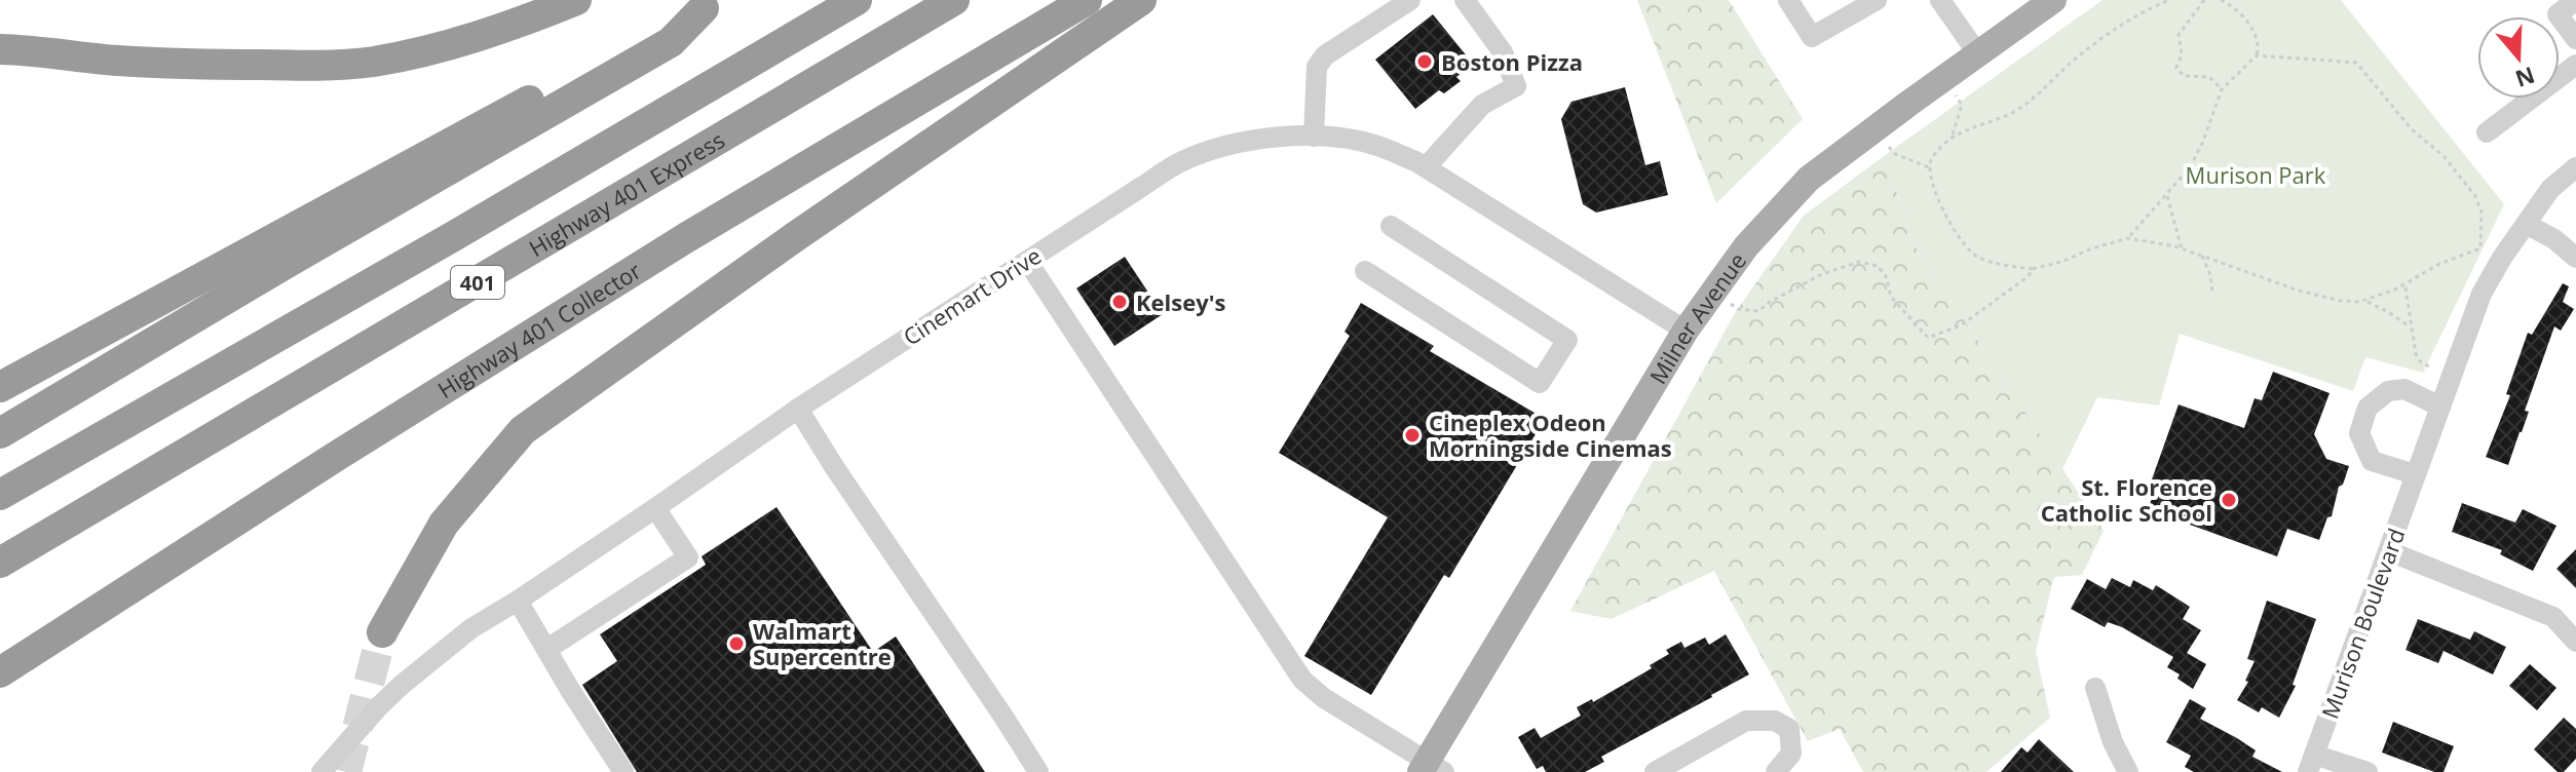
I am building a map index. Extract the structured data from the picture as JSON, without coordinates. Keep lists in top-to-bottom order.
{
  "streets": {
    "highway": ["Highway 401 Express", "401", "Highway 401 Collector"],
    "main road": ["Milner Avenue"],
    "street": ["Cinemart Drive", "Murison Boulevard"]
  },
  "crossings": [
    ["Cinemart Drive", "Milner Avenue"]
  ],
  "parks": ["Murison Park"],
  "places": [
    "Boston Pizza",
    "Kelsey's",
    "Cineplex Odeon Morningside Cinemas",
    "St. Florence Catholic School",
    "Walmart Supercentre"
  ],
  "north": "bottom"
}
